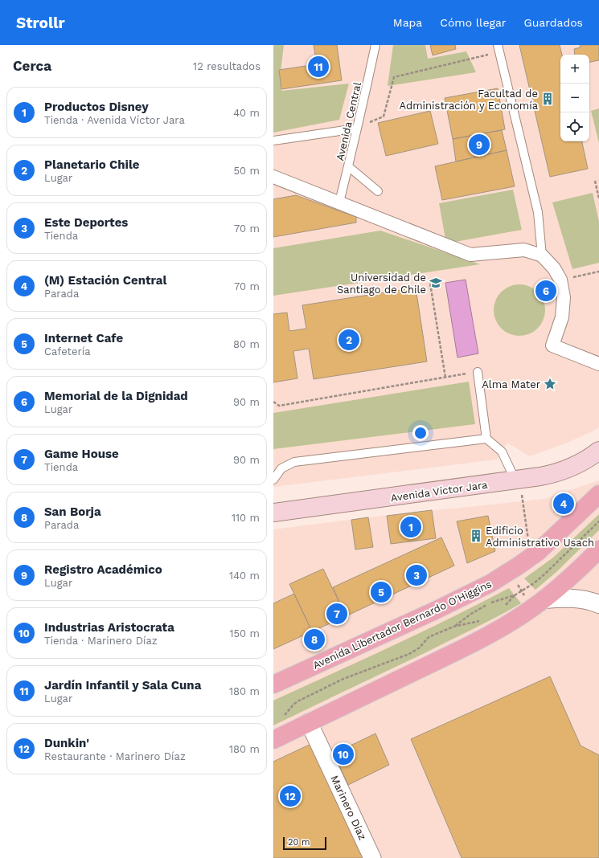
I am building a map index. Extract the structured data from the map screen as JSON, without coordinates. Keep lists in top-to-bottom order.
{
  "streets": {
    "main road": ["Avenida Víctor Jara", "Avenida Libertador Bernardo O'Higgins"],
    "street": ["Marinero Díaz"],
    "lane": ["Avenida Central"]
  },
  "places": {
    "building": ["Facultad de Administración y Economía", "Edificio Administrativo Usach"],
    "school or university": ["Universidad de Santiago de Chile"],
    "place": ["Alma Mater"]
  },
  "scale_bar": "20 m",
  "page": {
    "header": "Strollr",
    "nav": ["Mapa", "Cómo llegar", "Guardados"],
    "heading": ["Cerca", "12 resultados"],
    "map_buttons": ["+", "−"],
    "pins": [
      "11",
      "9",
      "6",
      "2",
      "4",
      "1",
      "3",
      "5",
      "7",
      "8",
      "10",
      "12"
    ],
    "list": [
      {
        "mark": "1",
        "name": "Productos Disney",
        "note": "Tienda · Avenida Víctor Jara",
        "value": "40 m"
      },
      {
        "mark": "2",
        "name": "Planetario Chile",
        "note": "Lugar",
        "value": "50 m"
      },
      {
        "mark": "3",
        "name": "Este Deportes",
        "note": "Tienda",
        "value": "70 m"
      },
      {
        "mark": "4",
        "name": "(M) Estación Central",
        "note": "Parada",
        "value": "70 m"
      },
      {
        "mark": "5",
        "name": "Internet Cafe",
        "note": "Cafetería",
        "value": "80 m"
      },
      {
        "mark": "6",
        "name": "Memorial de la Dignidad",
        "note": "Lugar",
        "value": "90 m"
      },
      {
        "mark": "7",
        "name": "Game House",
        "note": "Tienda",
        "value": "90 m"
      },
      {
        "mark": "8",
        "name": "San Borja",
        "note": "Parada",
        "value": "110 m"
      },
      {
        "mark": "9",
        "name": "Registro Académico",
        "note": "Lugar",
        "value": "140 m"
      },
      {
        "mark": "10",
        "name": "Industrias Aristocrata",
        "note": "Tienda · Marinero Díaz",
        "value": "150 m"
      },
      {
        "mark": "11",
        "name": "Jardín Infantil y Sala Cuna",
        "note": "Lugar",
        "value": "180 m"
      },
      {
        "mark": "12",
        "name": "Dunkin'",
        "note": "Restaurante · Marinero Díaz",
        "value": "180 m"
      }
    ],
    "scale": "20 m"
  }
}
